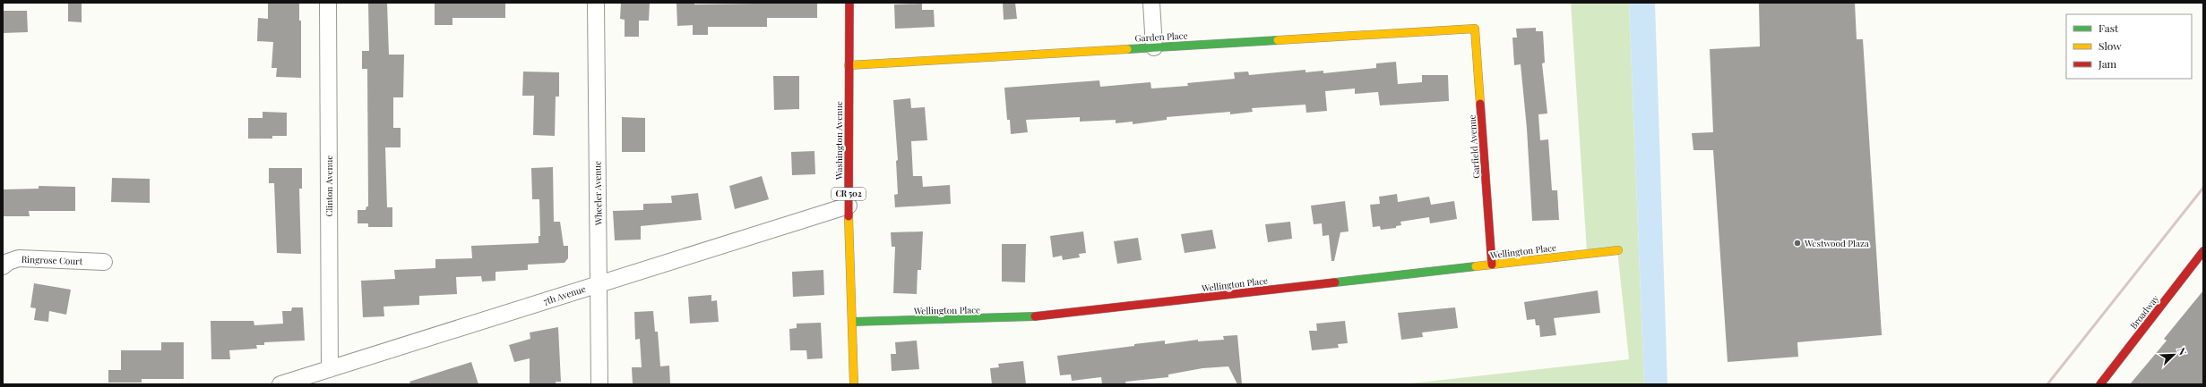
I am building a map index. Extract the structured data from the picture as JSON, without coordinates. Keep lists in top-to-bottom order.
{
  "streets": {
    "street": [
      "Garden Place",
      "Washington Avenue",
      "Garfield Avenue",
      "Clinton Avenue",
      "Wheeler Avenue",
      "CR 502",
      "Wellington Place",
      "Ringrose Court",
      "7th Avenue",
      "Broadway"
    ]
  },
  "crossings": [
    ["Garden Place", "Washington Avenue"],
    ["Garden Place", "Garfield Avenue"],
    ["Washington Avenue", "Wellington Place"],
    ["Washington Avenue", "7th Avenue"],
    ["Garfield Avenue", "Wellington Place"],
    ["Clinton Avenue", "7th Avenue"],
    ["Wheeler Avenue", "7th Avenue"]
  ],
  "places": ["Westwood Plaza"],
  "legend": ["Fast", "Slow", "Jam"],
  "north": "top right"
}
